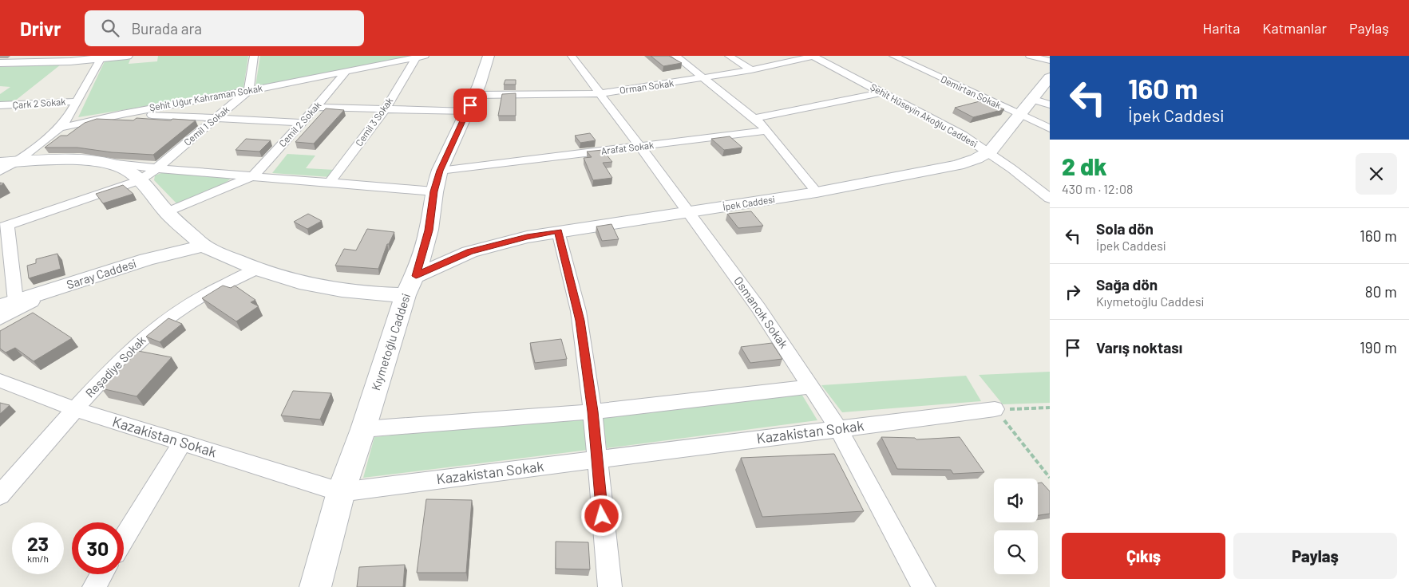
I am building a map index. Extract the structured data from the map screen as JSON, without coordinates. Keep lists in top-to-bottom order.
{
  "streets": {
    "street": [
      "Orman Sokak",
      "Demirtan Sokak",
      "Şehit Uğur Kahraman Sokak",
      "Çark 2 Sokak",
      "Şehit Hüseyin Akoğlu Caddesi",
      "Cemil 3 Sokak",
      "Cemil 2 Sokak",
      "Cemil 1 Sokak",
      "Arafat Sokak",
      "İpek Caddesi",
      "Saray Caddesi",
      "Osmancık Sokak",
      "Kıymetoğlu Caddesi",
      "Reşadiye Sokak",
      "Kazakistan Sokak"
    ]
  },
  "crossings": [
    ["Orman Sokak", "Şehit Hüseyin Akoğlu Caddesi"],
    ["Orman Sokak", "Cemil 3 Sokak"],
    ["Orman Sokak", "Cemil 2 Sokak"],
    ["Orman Sokak", "Osmancık Sokak"],
    ["Orman Sokak", "Kıymetoğlu Caddesi"],
    ["Demirtan Sokak", "İpek Caddesi"],
    ["Şehit Uğur Kahraman Sokak", "Cemil 3 Sokak"],
    ["Şehit Uğur Kahraman Sokak", "Cemil 2 Sokak"],
    ["Şehit Uğur Kahraman Sokak", "Cemil 1 Sokak"],
    ["Şehit Hüseyin Akoğlu Caddesi", "İpek Caddesi"],
    ["Arafat Sokak", "Osmancık Sokak"],
    ["Arafat Sokak", "Kıymetoğlu Caddesi"],
    ["İpek Caddesi", "Osmancık Sokak"],
    ["İpek Caddesi", "Kıymetoğlu Caddesi"],
    ["Osmancık Sokak", "Kazakistan Sokak"],
    ["Kıymetoğlu Caddesi", "Kazakistan Sokak"],
    ["Reşadiye Sokak", "Kazakistan Sokak"]
  ],
  "page": {
    "header": "Drivr",
    "search": "Burada ara",
    "nav": ["Harita", "Katmanlar", "Paylaş"],
    "turn": ["160 m", "İpek Caddesi"],
    "heading": ["2 dk", "430 m · 12:08"],
    "list": [
      {
        "name": "Sola dön",
        "note": "İpek Caddesi",
        "value": "160 m"
      },
      {
        "name": "Sağa dön",
        "note": "Kıymetoğlu Caddesi",
        "value": "80 m"
      },
      {
        "name": "Varış noktası",
        "value": "190 m"
      }
    ],
    "speed": "23 km/h",
    "limit": "30",
    "buttons": ["Çıkış", "Paylaş"]
  }
}
